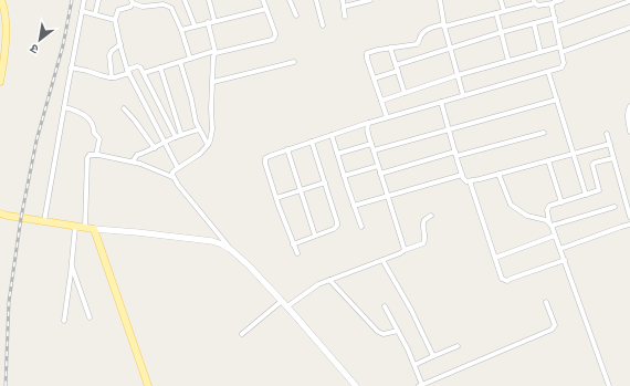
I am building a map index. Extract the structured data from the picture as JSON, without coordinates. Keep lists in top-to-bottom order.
{
  "north": "bottom left"
}
